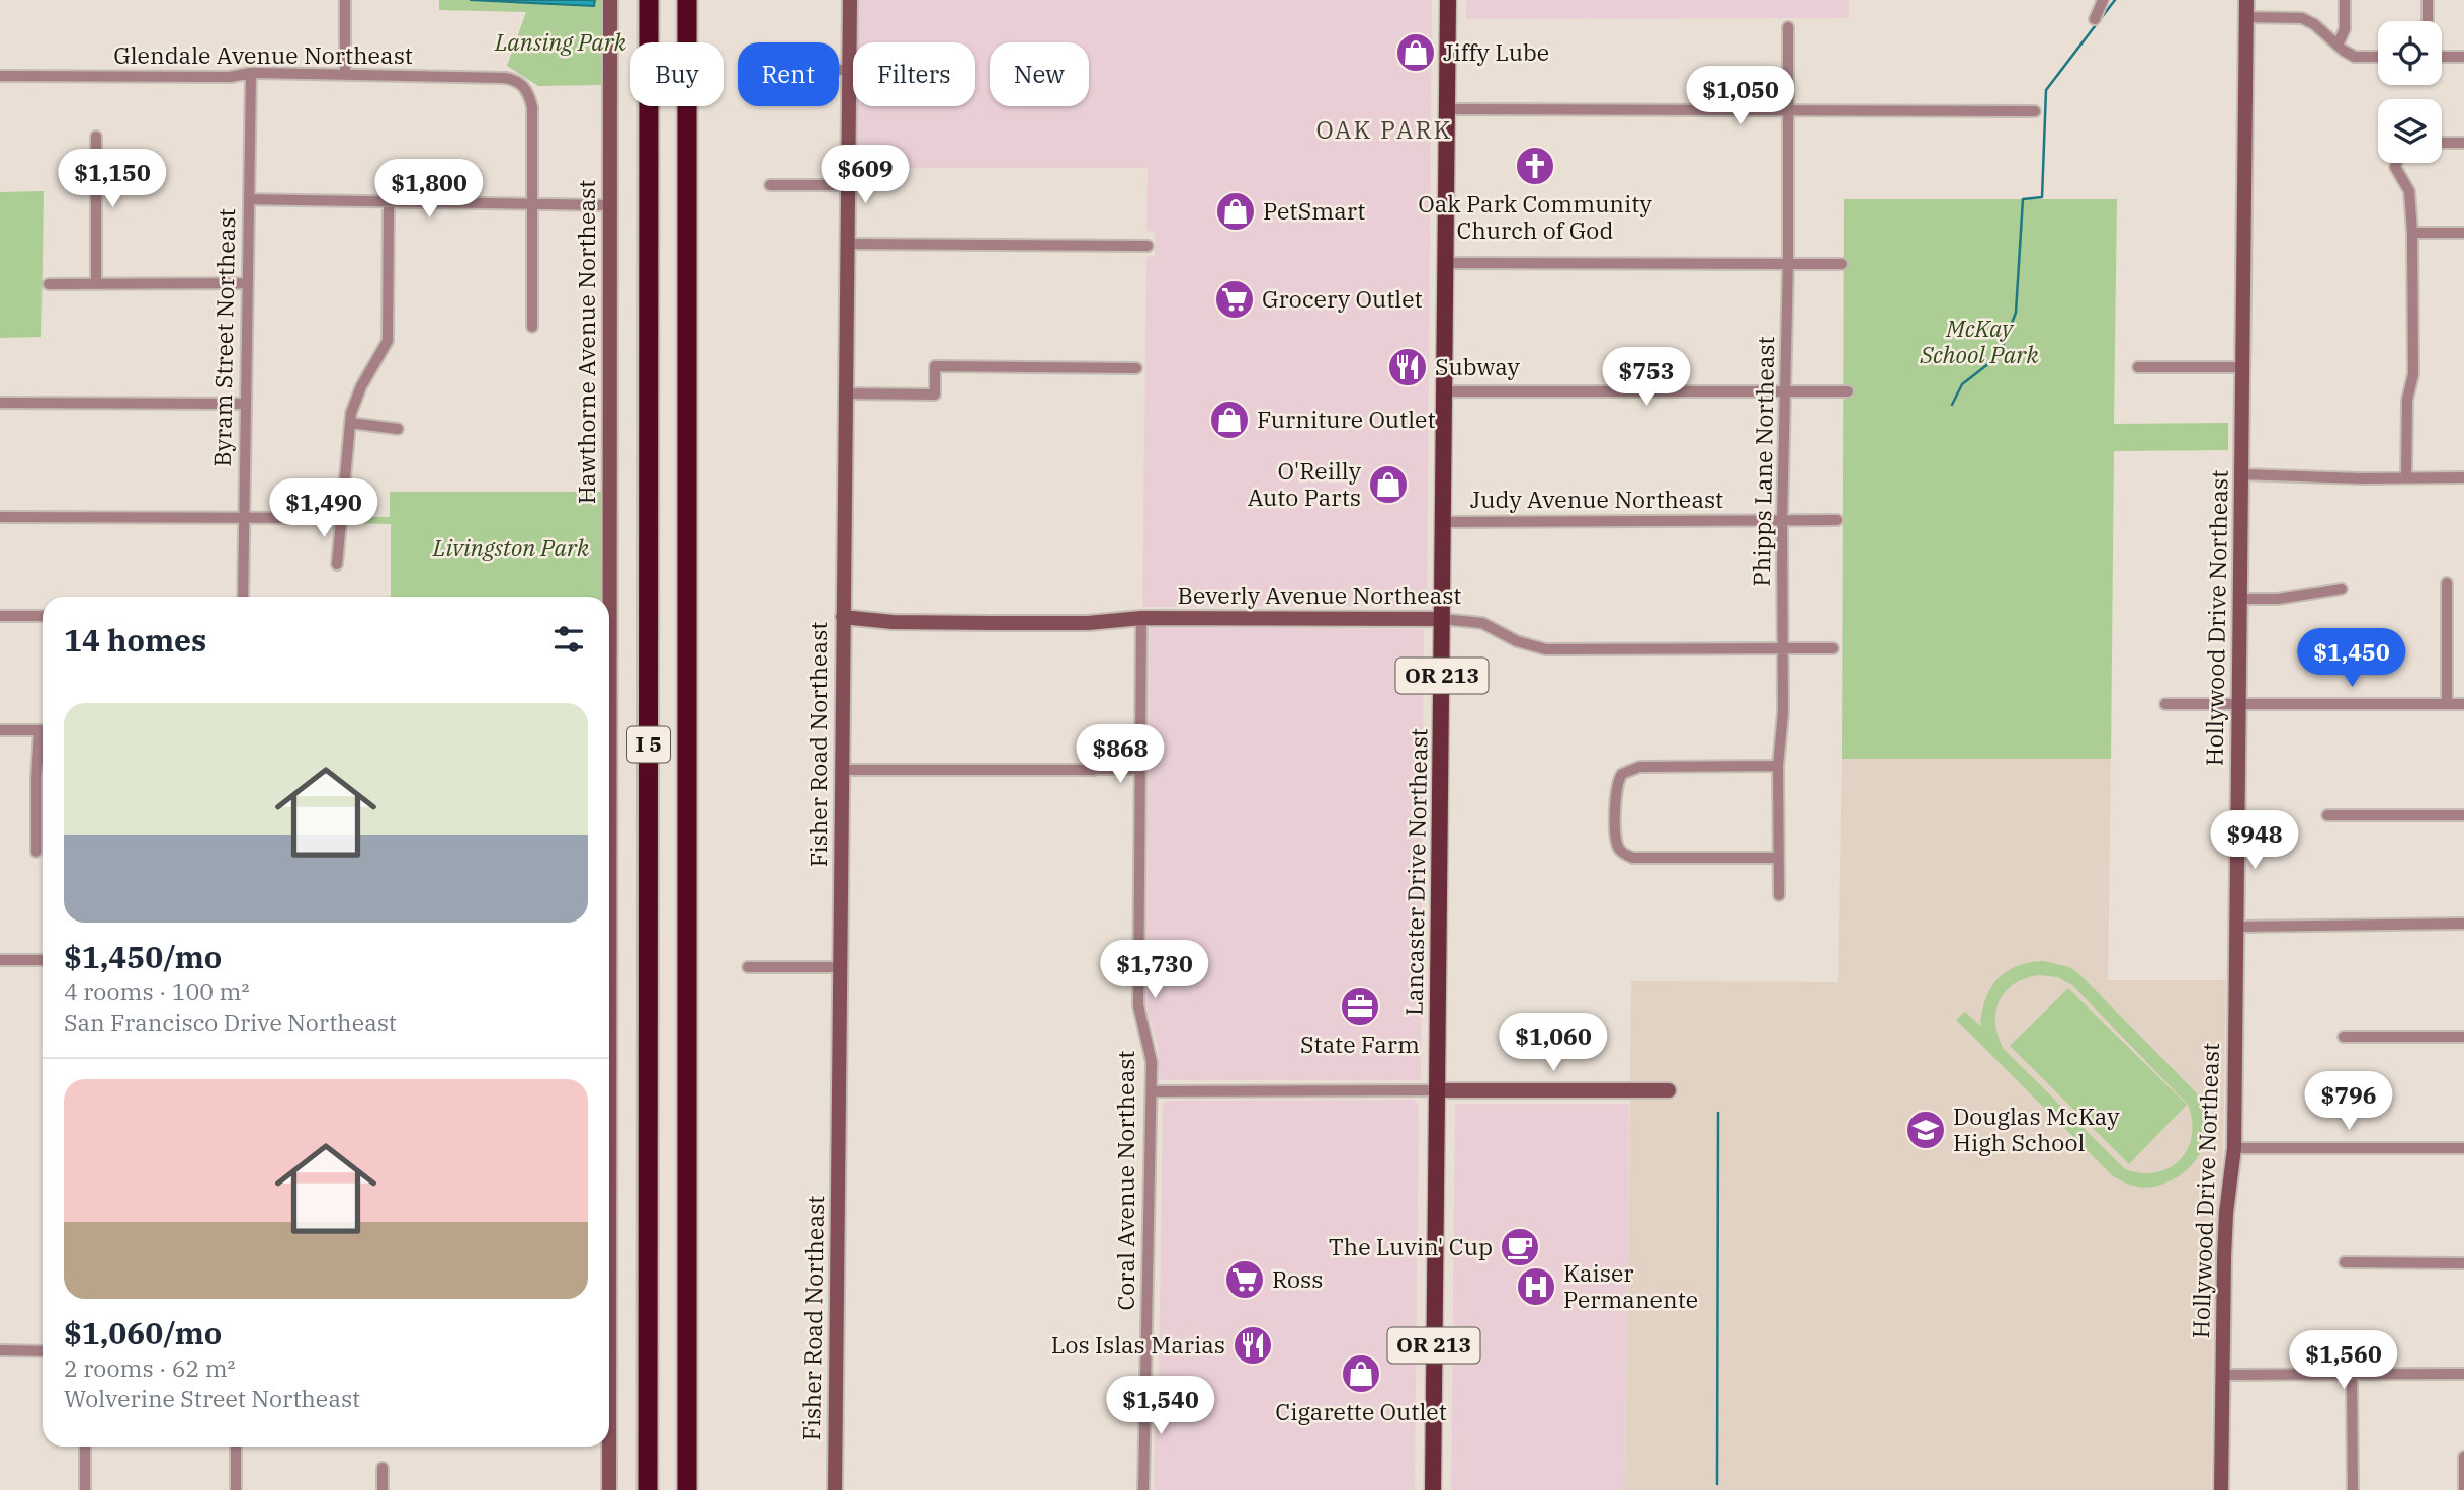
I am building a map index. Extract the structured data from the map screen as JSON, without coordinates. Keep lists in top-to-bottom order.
{
  "streets": {
    "highway": ["I 5"],
    "main road": ["OR 213", "Lancaster Drive Northeast"],
    "street": [
      "Glendale Avenue Northeast",
      "Byram Street Northeast",
      "Hawthorne Avenue Northeast",
      "Phipps Lane Northeast",
      "Judy Avenue Northeast",
      "Beverly Avenue Northeast",
      "Hollywood Drive Northeast",
      "Fisher Road Northeast",
      "Coral Avenue Northeast"
    ]
  },
  "crossings": [
    ["Glendale Avenue Northeast", "Byram Street Northeast"],
    ["Phipps Lane Northeast", "Judy Avenue Northeast"],
    ["Phipps Lane Northeast", "Beverly Avenue Northeast"],
    ["Judy Avenue Northeast", "Lancaster Drive Northeast"],
    ["Beverly Avenue Northeast", "Fisher Road Northeast"],
    ["Beverly Avenue Northeast", "Lancaster Drive Northeast"],
    ["Beverly Avenue Northeast", "Coral Avenue Northeast"]
  ],
  "districts": ["OAK PARK"],
  "parks": ["Lansing Park", "McKay School Park", "Livingston Park"],
  "places": {
    "shop": [
      "Jiffy Lube",
      "PetSmart",
      "Furniture Outlet",
      "O'Reilly Auto Parts",
      "Cigarette Outlet"
    ],
    "church": ["Oak Park Community Church of God"],
    "supermarket": ["Grocery Outlet", "Ross"],
    "restaurant": ["Subway", "Los Islas Marias"],
    "office": ["State Farm"],
    "school or university": ["Douglas McKay High School"],
    "cafe": ["The Luvin' Cup"],
    "hospital": ["Kaiser Permanente"]
  },
  "page": {
    "chip": [
      "Buy",
      "Rent",
      "Filters",
      "New"
    ],
    "price": [
      "$1,050",
      "$609",
      "$1,150",
      "$1,800",
      "$753",
      "$1,490",
      "$1,450",
      "$868",
      "$948",
      "$1,730",
      "$1,060",
      "$796",
      "$1,560",
      "$1,540"
    ],
    "heading": "14 homes",
    "list": [
      {
        "name": "$1,450/mo",
        "note": "4 rooms · 100 m² · San Francisco Drive Northeast"
      },
      {
        "name": "$1,060/mo",
        "note": "2 rooms · 62 m² · Wolverine Street Northeast"
      }
    ]
  }
}
